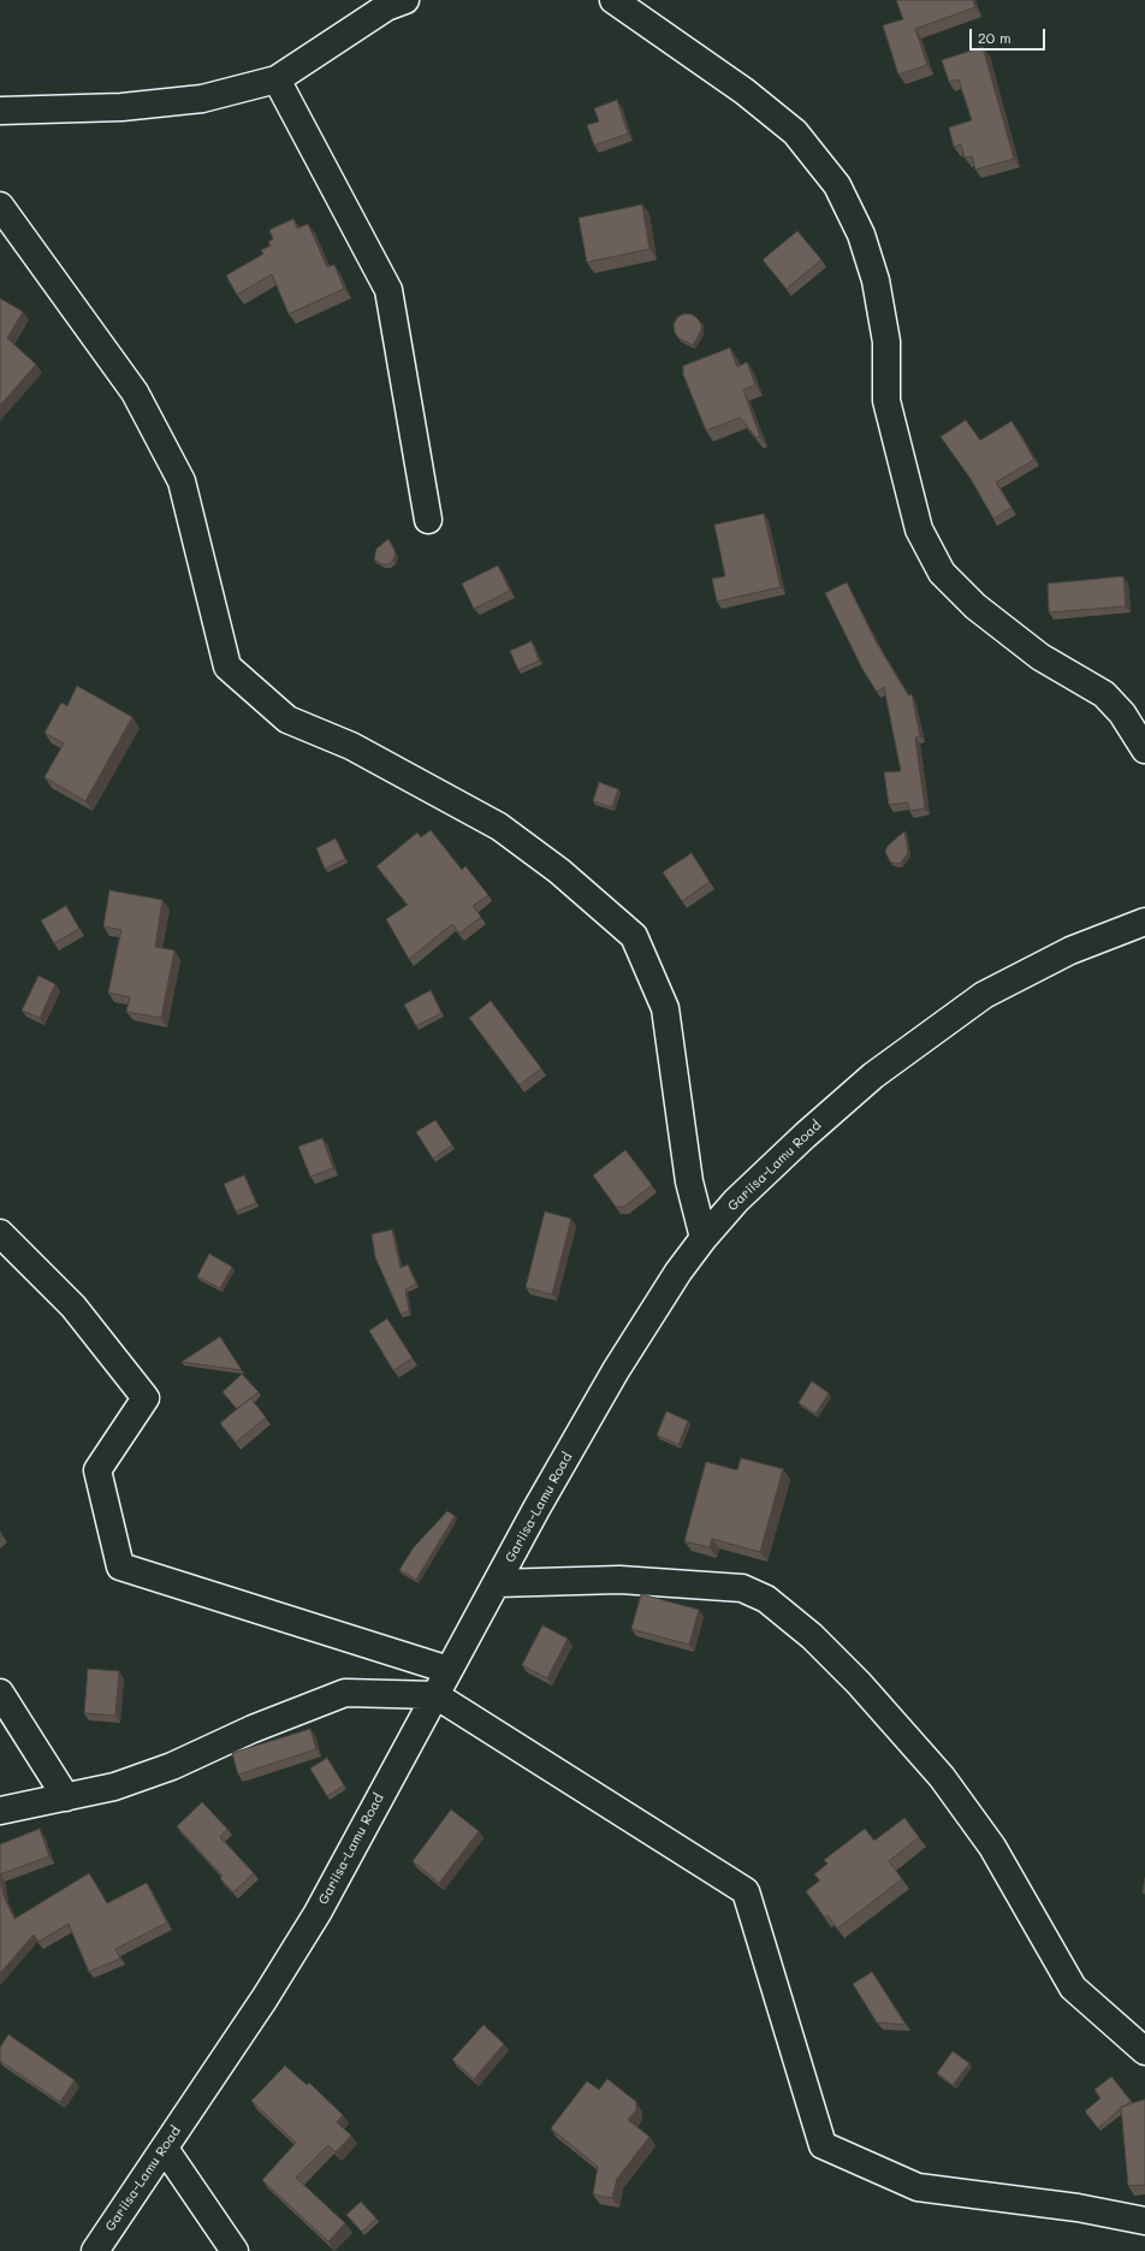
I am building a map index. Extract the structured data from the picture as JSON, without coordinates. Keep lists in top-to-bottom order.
{
  "streets": {
    "street": ["Gariisa-Lamu Road"]
  },
  "scale_bar": "20 m"
}
